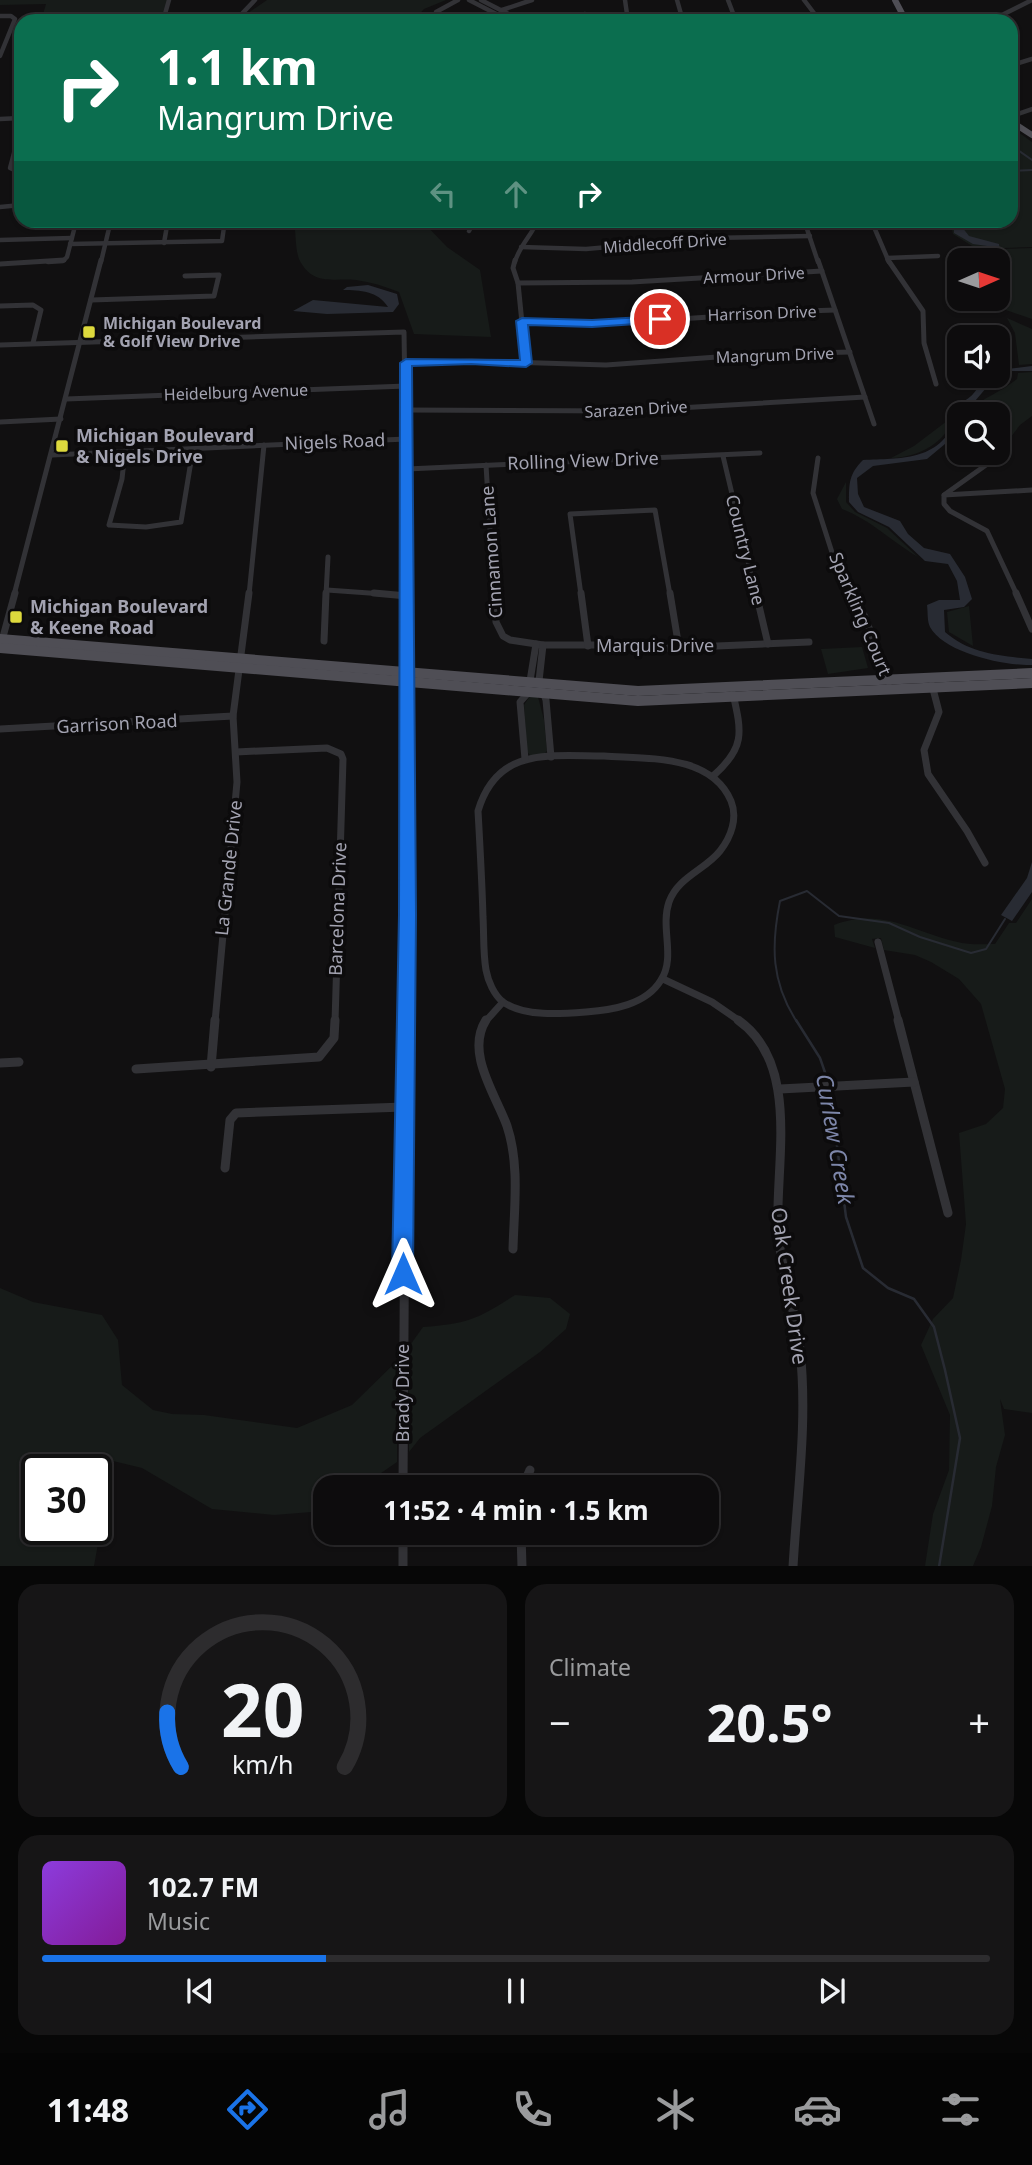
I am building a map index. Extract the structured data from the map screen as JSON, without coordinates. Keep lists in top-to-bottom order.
{
  "streets": {
    "street": [
      "Middlecoff Drive",
      "Armour Drive",
      "Harrison Drive",
      "Mangrum Drive",
      "Heidelburg Avenue",
      "Sarazen Drive",
      "Nigels Road",
      "Rolling View Drive",
      "Country Lane",
      "Cinnamon Lane",
      "Sparkling Court",
      "Marquis Drive",
      "Garrison Road",
      "La Grande Drive",
      "Barcelona Drive",
      "Oak Creek Drive",
      "Brady Drive"
    ]
  },
  "crossings": [
    ["Mangrum Drive", "Brady Drive"],
    ["Heidelburg Avenue", "Brady Drive"],
    ["Sarazen Drive", "Brady Drive"],
    ["Nigels Road", "La Grande Drive"],
    ["Nigels Road", "Brady Drive"],
    ["Rolling View Drive", "Country Lane"],
    ["Rolling View Drive", "Cinnamon Lane"],
    ["Rolling View Drive", "Brady Drive"],
    ["Country Lane", "Marquis Drive"],
    ["Cinnamon Lane", "Marquis Drive"],
    ["Garrison Road", "La Grande Drive"],
    ["La Grande Drive", "Barcelona Drive"]
  ],
  "water": ["Curlew Creek"],
  "places": {
    "transit": ["Michigan Boulevard & Golf View Drive", "Michigan Boulevard & Nigels Drive", "Michigan Boulevard & Keene Road"]
  },
  "north": "right",
  "page": {
    "turn": ["1.1 km", "Mangrum Drive"],
    "limit": "30",
    "trip": "11:52 · 4 min · 1.5 km",
    "tile": "Climate",
    "heat": ["−", "20.5°", "+"],
    "song": ["102.7 FM", "Music"],
    "tabs": "11:48",
    "gauge": ["20", "km/h"]
  }
}
